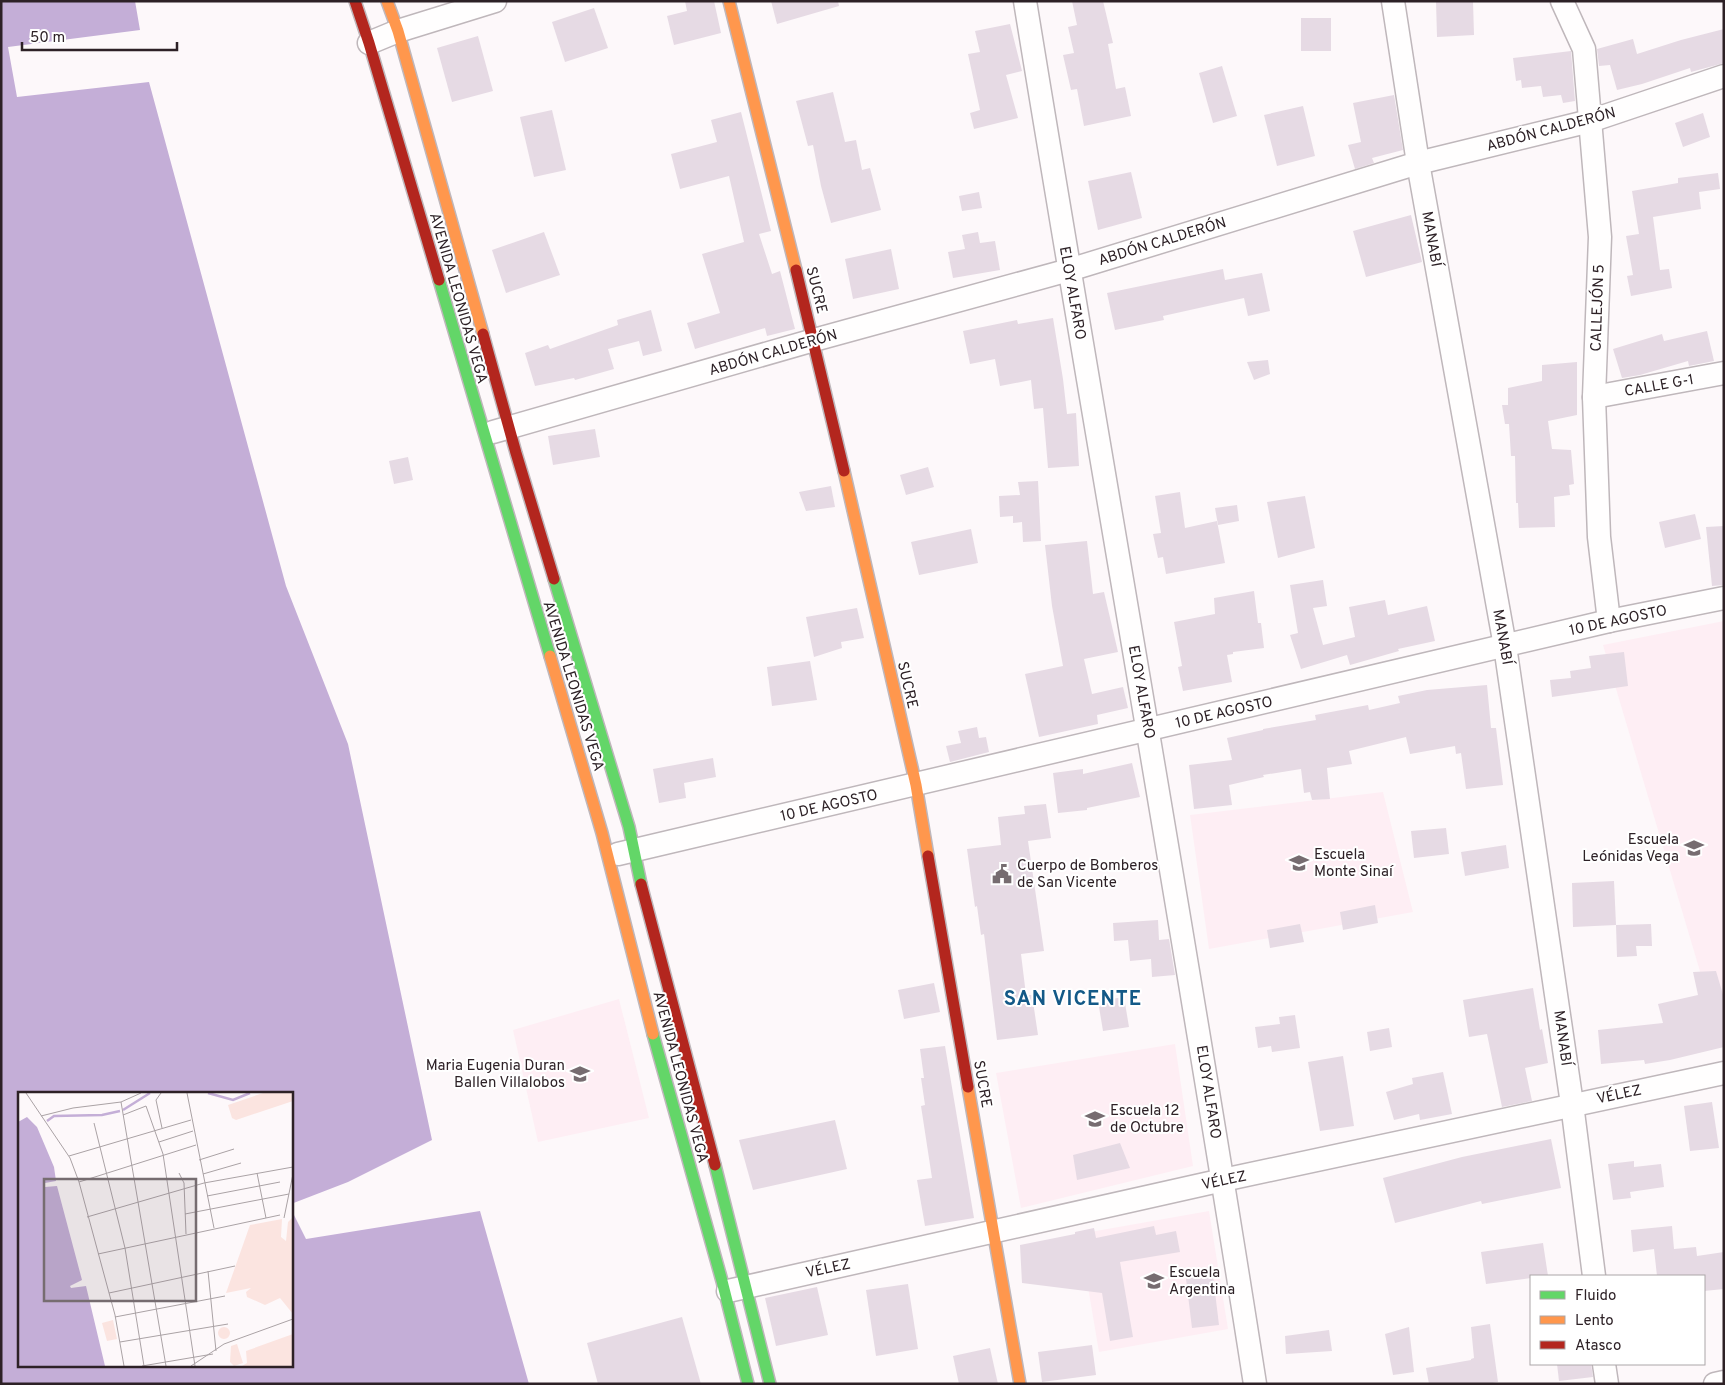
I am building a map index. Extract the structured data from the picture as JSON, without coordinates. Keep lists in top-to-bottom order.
{
  "streets": {
    "main road": ["SUCRE", "AVENIDA LEONIDAS VEGA"],
    "street": [
      "ABDÓN CALDERÓN",
      "MANABÍ",
      "ELOY ALFARO",
      "CALLEJÓN 5",
      "CALLE G-1",
      "10 DE AGOSTO",
      "VÉLEZ"
    ]
  },
  "crossings": [
    ["ABDÓN CALDERÓN", "MANABÍ"],
    ["ABDÓN CALDERÓN", "SUCRE"],
    ["ABDÓN CALDERÓN", "ELOY ALFARO"],
    ["ABDÓN CALDERÓN", "AVENIDA LEONIDAS VEGA"],
    ["ABDÓN CALDERÓN", "CALLEJÓN 5"],
    ["MANABÍ", "10 DE AGOSTO"],
    ["MANABÍ", "VÉLEZ"],
    ["SUCRE", "10 DE AGOSTO"],
    ["SUCRE", "VÉLEZ"],
    ["ELOY ALFARO", "10 DE AGOSTO"],
    ["ELOY ALFARO", "VÉLEZ"],
    ["AVENIDA LEONIDAS VEGA", "10 DE AGOSTO"],
    ["AVENIDA LEONIDAS VEGA", "VÉLEZ"],
    ["CALLEJÓN 5", "CALLE G-1"],
    ["CALLEJÓN 5", "10 DE AGOSTO"]
  ],
  "districts": ["SAN VICENTE"],
  "places": {
    "school or university": [
      "Escuela Leónidas Vega",
      "Escuela Monte Sinaí",
      "Maria Eugenia Duran Ballen Villalobos",
      "Escuela 12 de Octubre",
      "Escuela Argentina"
    ],
    "public building": ["Cuerpo de Bomberos de San Vicente"]
  },
  "legend": ["Fluido", "Lento", "Atasco"],
  "scale_bar": "50 m"
}
